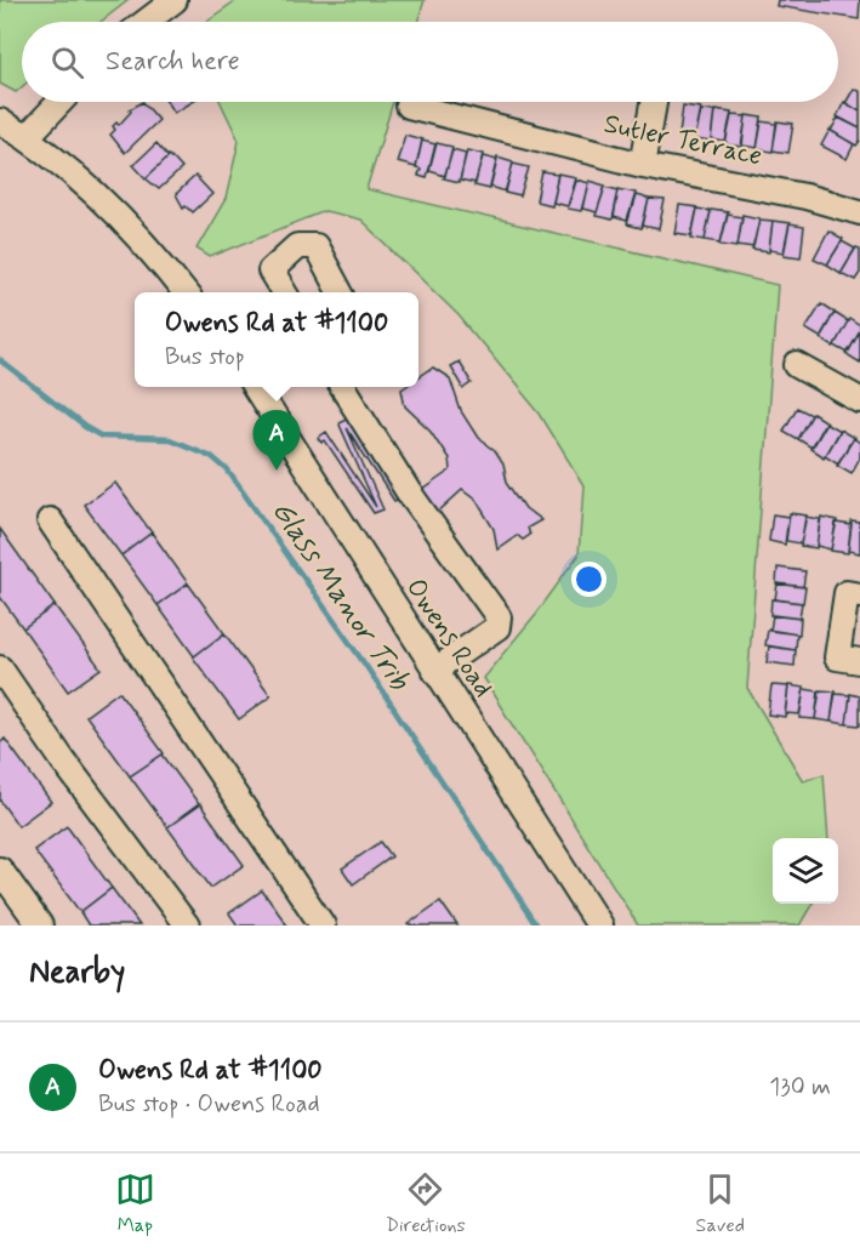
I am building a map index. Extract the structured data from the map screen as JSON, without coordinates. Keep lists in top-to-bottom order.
{
  "streets": {
    "street": ["Sutler Terrace", "Owens Road"]
  },
  "water": ["Glass Manor Trib"],
  "page": {
    "search": "Search here",
    "popup": ["Owens Rd at #1100", "Bus stop"],
    "pins": "A",
    "heading": "Nearby",
    "list": [
      {
        "mark": "A",
        "name": "Owens Rd at #1100",
        "note": "Bus stop · Owens Road",
        "value": "130 m"
      }
    ],
    "nav": ["Map", "Directions", "Saved"]
  }
}
